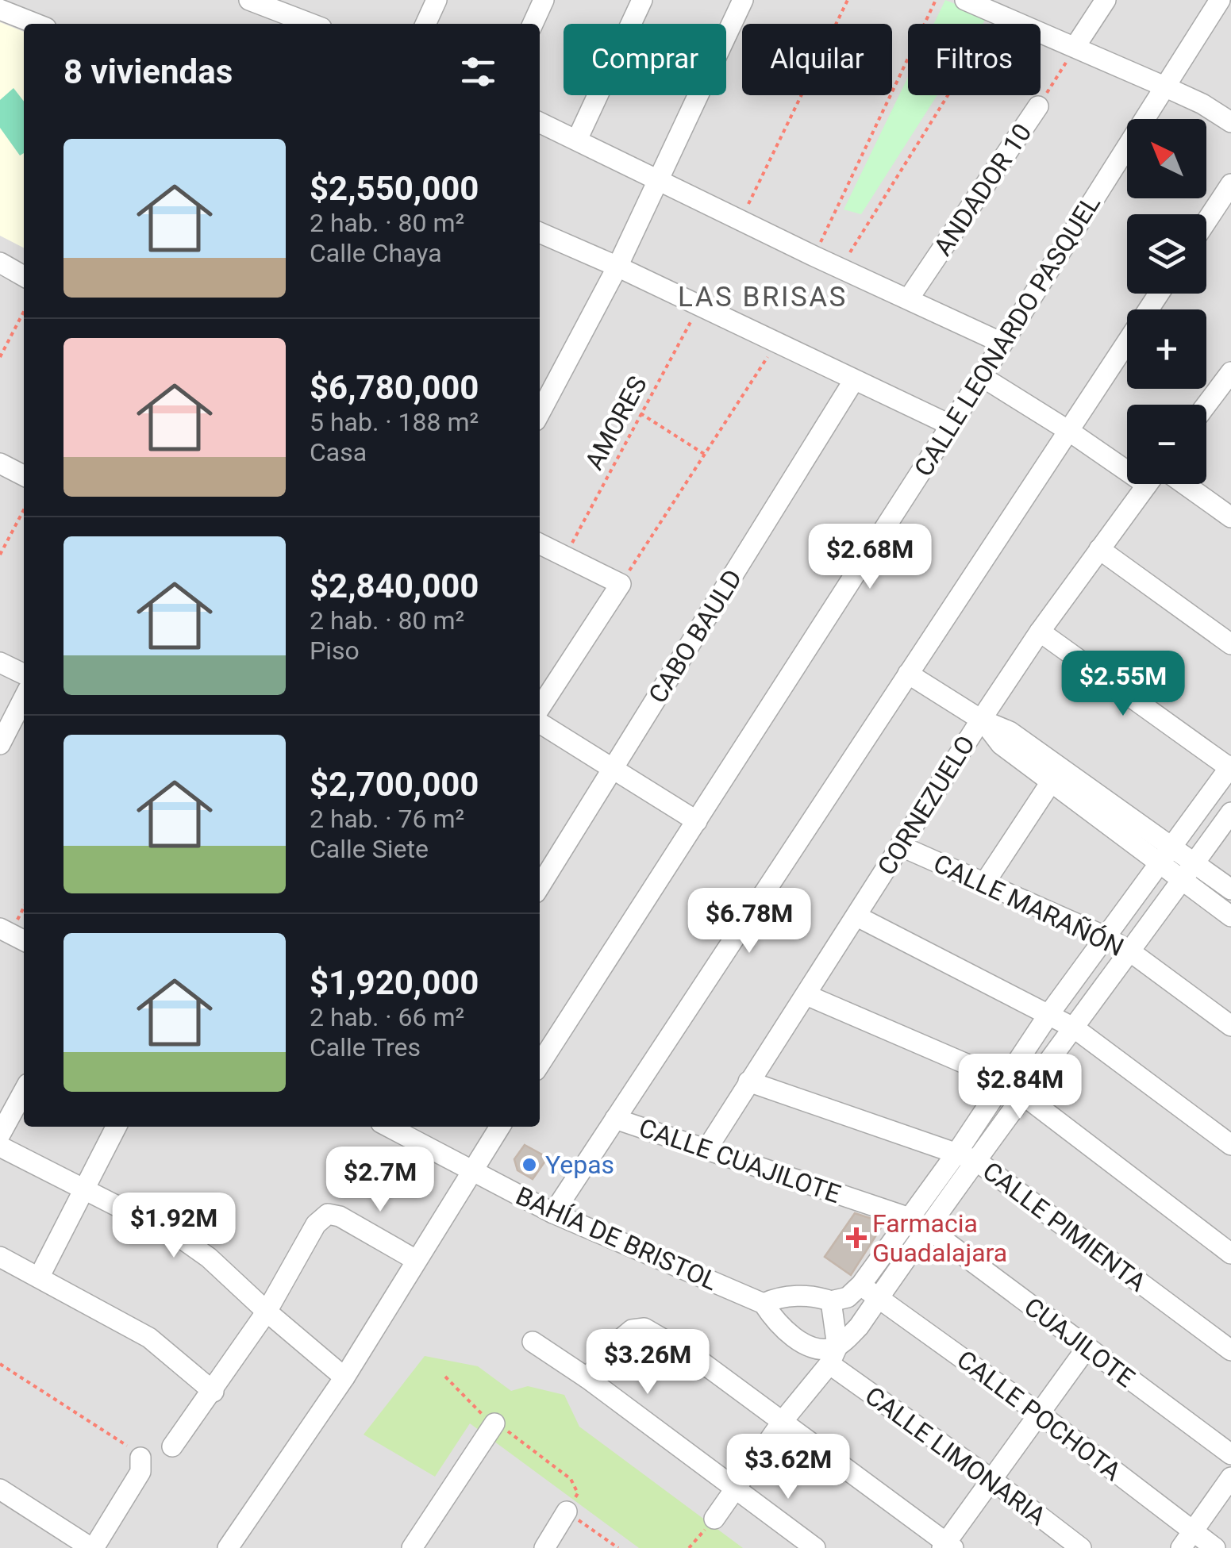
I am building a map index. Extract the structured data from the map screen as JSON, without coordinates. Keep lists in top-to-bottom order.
{
  "streets": {
    "street": [
      "ANDADOR 10",
      "CALLE LEONARDO PASQUEL",
      "CABO BAULD",
      "CORNEZUELO",
      "CALLE MARAÑÓN",
      "CALLE CUAJILOTE",
      "CALLE PIMIENTA",
      "BAHÍA DE BRISTOL",
      "CUAJILOTE",
      "CALLE POCHOTA",
      "CALLE LIMONARIA"
    ],
    "path": ["AMORES"]
  },
  "crossings": [
    ["CORNEZUELO", "CALLE MARAÑÓN"],
    ["CORNEZUELO", "CALLE CUAJILOTE"],
    ["CORNEZUELO", "CALLE PIMIENTA"],
    ["BAHÍA DE BRISTOL", "CALLE LIMONARIA"]
  ],
  "districts": ["LAS BRISAS"],
  "places": {
    "other": ["Yepas"],
    "health": ["Farmacia Guadalajara"]
  },
  "north": "top left",
  "page": {
    "chip": ["Comprar", "Alquilar", "Filtros"],
    "heading": "8 viviendas",
    "map_buttons": ["+", "−"],
    "list": [
      {
        "name": "$2,550,000",
        "note": "2 hab. · 80 m² · Calle Chaya"
      },
      {
        "name": "$6,780,000",
        "note": "5 hab. · 188 m² · Casa"
      },
      {
        "name": "$2,840,000",
        "note": "2 hab. · 80 m² · Piso"
      },
      {
        "name": "$2,700,000",
        "note": "2 hab. · 76 m² · Calle Siete"
      },
      {
        "name": "$1,920,000",
        "note": "2 hab. · 66 m² · Calle Tres"
      }
    ],
    "price": [
      "$2.68M",
      "$2.55M",
      "$6.78M",
      "$2.84M",
      "$2.7M",
      "$1.92M",
      "$3.26M",
      "$3.62M"
    ]
  }
}
